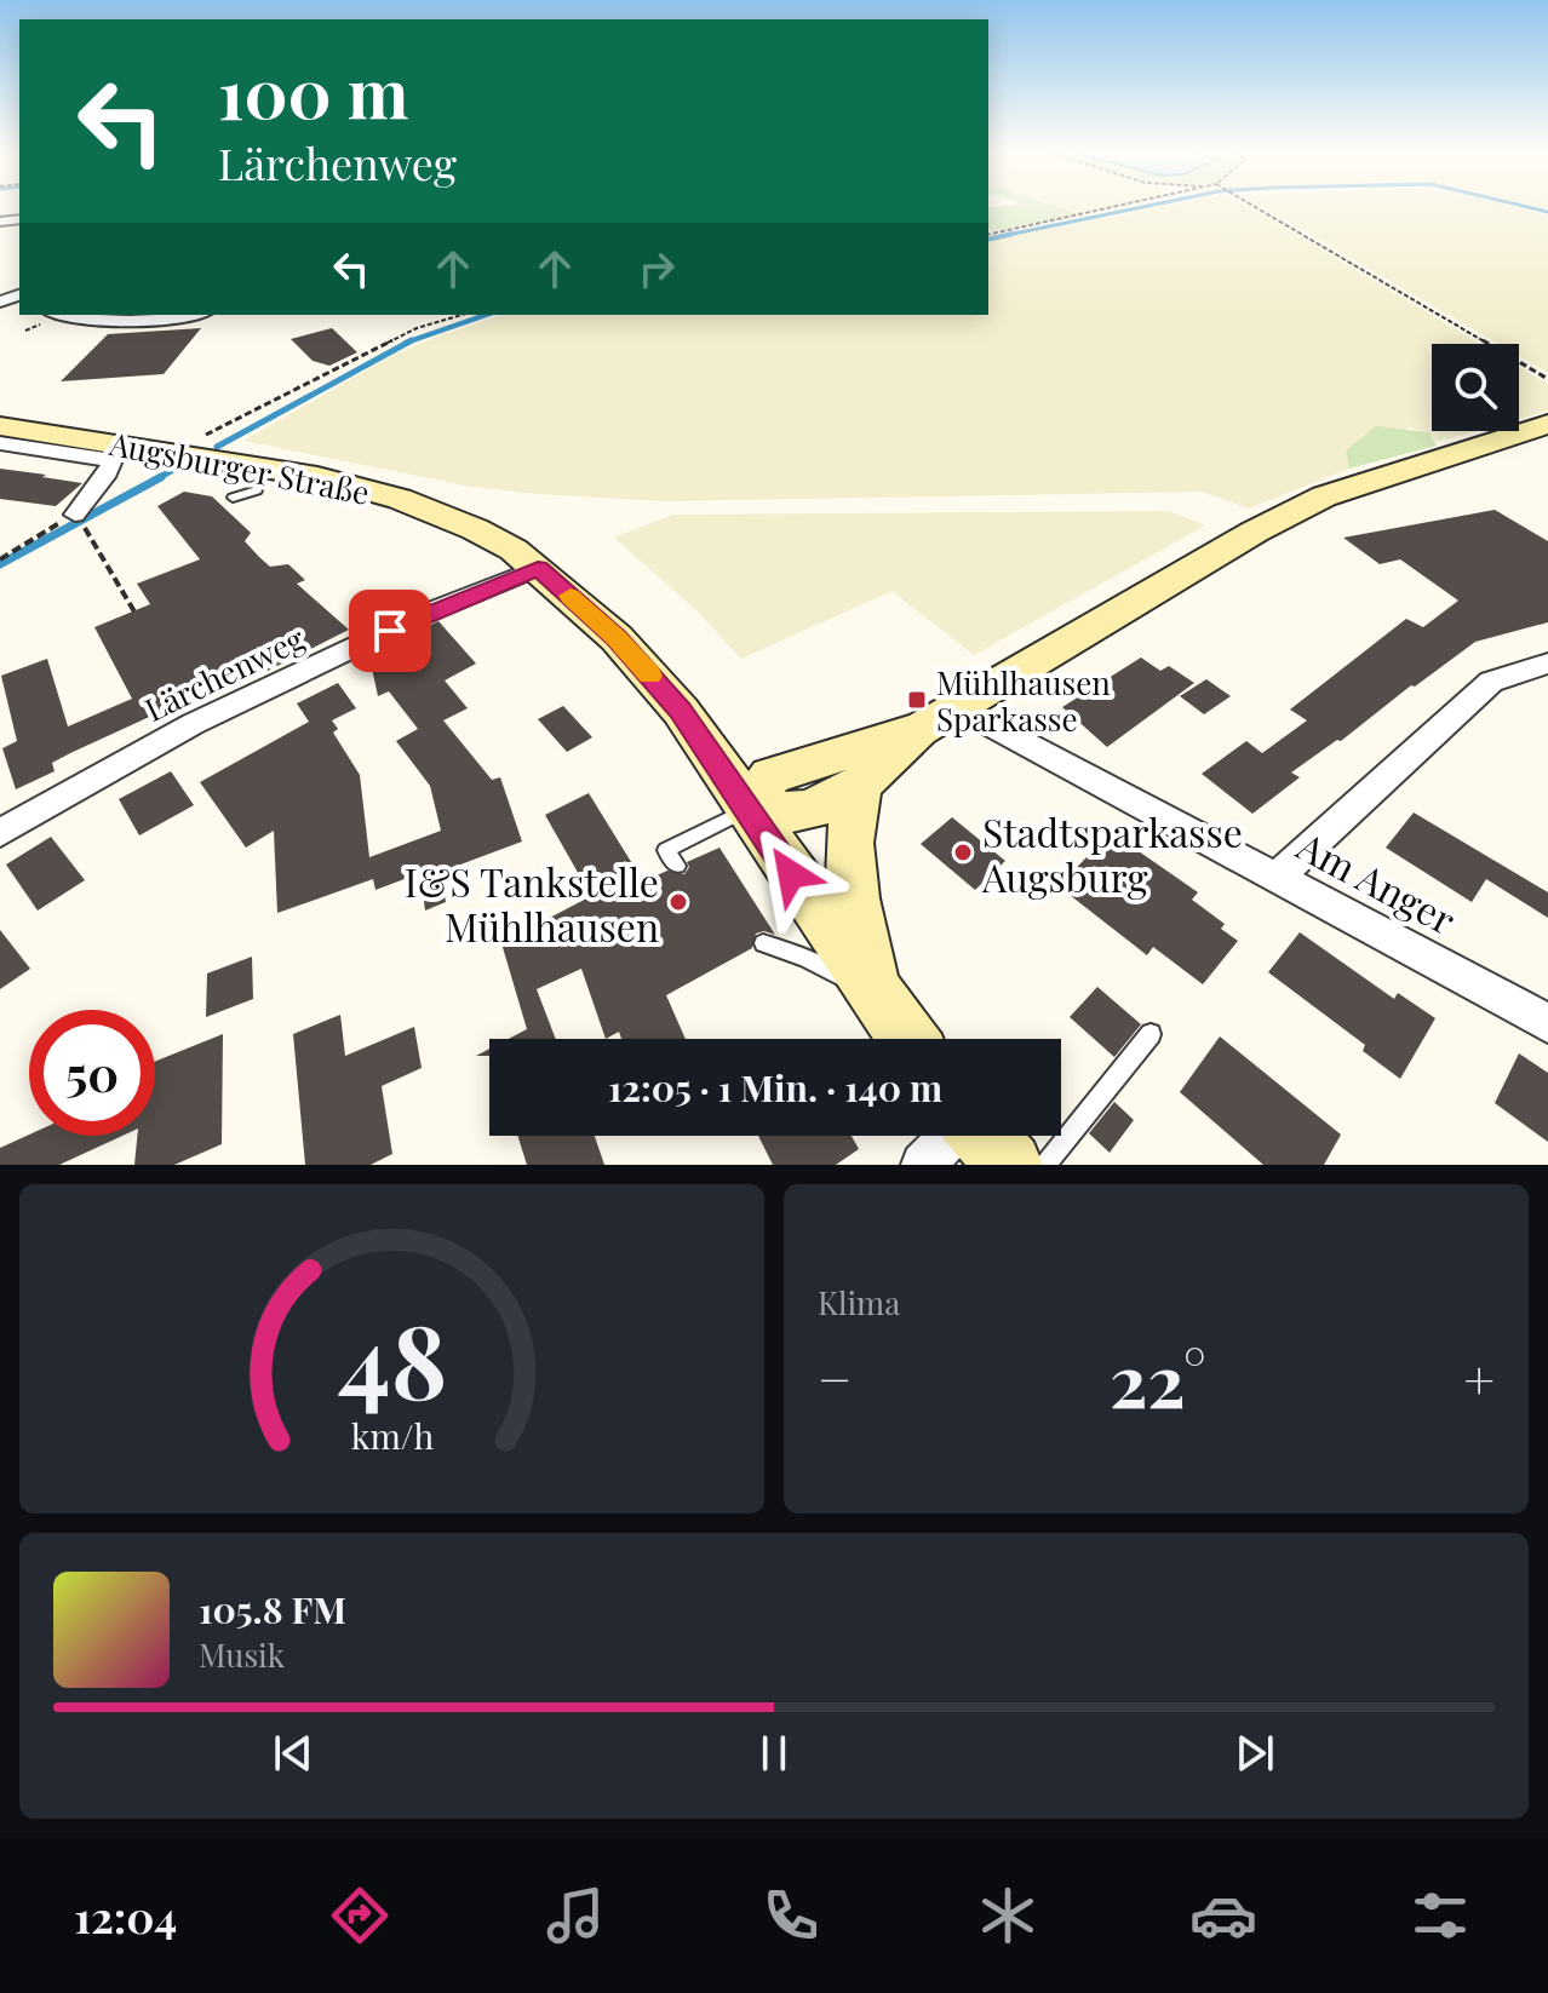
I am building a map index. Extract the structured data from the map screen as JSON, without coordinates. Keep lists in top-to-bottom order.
{
  "streets": {
    "main road": ["Augsburger Straße"],
    "street": ["Lärchenweg", "Am Anger"]
  },
  "crossings": [
    ["Augsburger Straße", "Lärchenweg"]
  ],
  "places": {
    "transit": ["Mühlhausen Sparkasse"],
    "other": ["Stadtsparkasse Augsburg", "I&S Tankstelle Mühlhausen"]
  },
  "page": {
    "turn": ["100 m", "Lärchenweg"],
    "limit": "50",
    "trip": "12:05 · 1 Min. · 140 m",
    "tile": "Klima",
    "heat": ["−", "22°", "+"],
    "song": ["105.8 FM", "Musik"],
    "tabs": "12:04",
    "gauge": ["48", "km/h"]
  }
}
